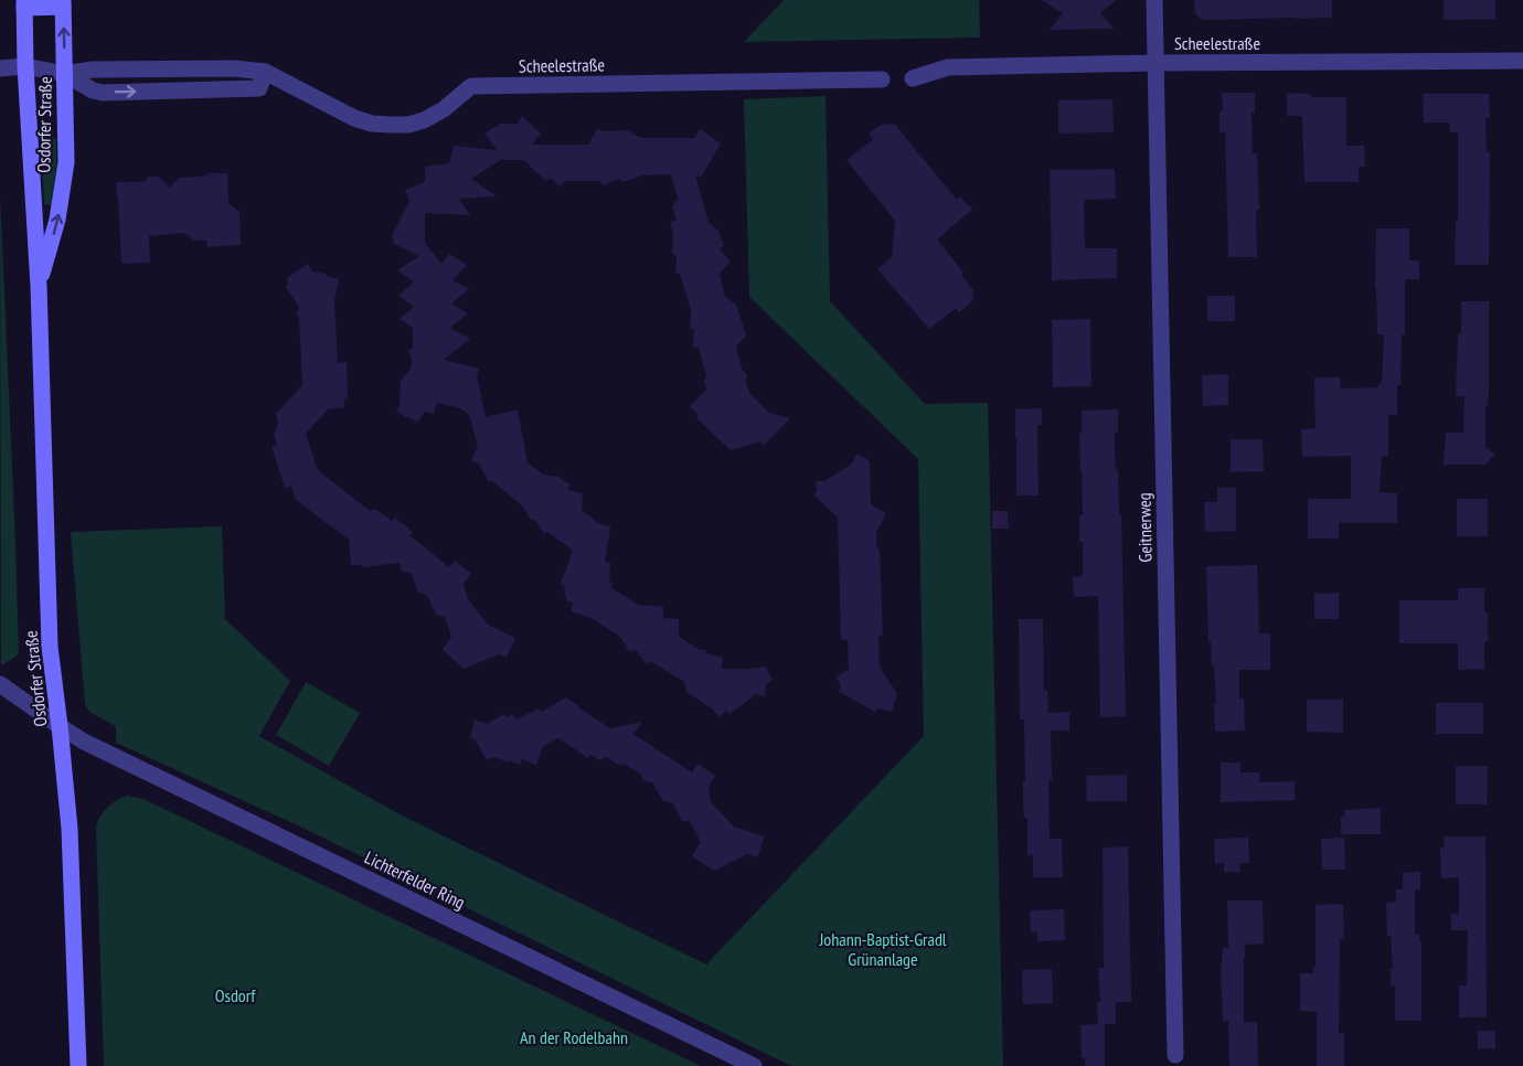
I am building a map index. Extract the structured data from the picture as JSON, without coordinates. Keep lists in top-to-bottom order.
{
  "streets": {
    "street": [
      "Scheelestraße",
      "Osdorfer Straße",
      "Geitnerweg",
      "Lichterfelder Ring"
    ]
  },
  "crossings": [
    ["Scheelestraße", "Osdorfer Straße"],
    ["Scheelestraße", "Geitnerweg"],
    ["Osdorfer Straße", "Lichterfelder Ring"]
  ],
  "parks": ["Johann-Baptist-Gradl Grünanlage", "Osdorf", "An der Rodelbahn"]
}
